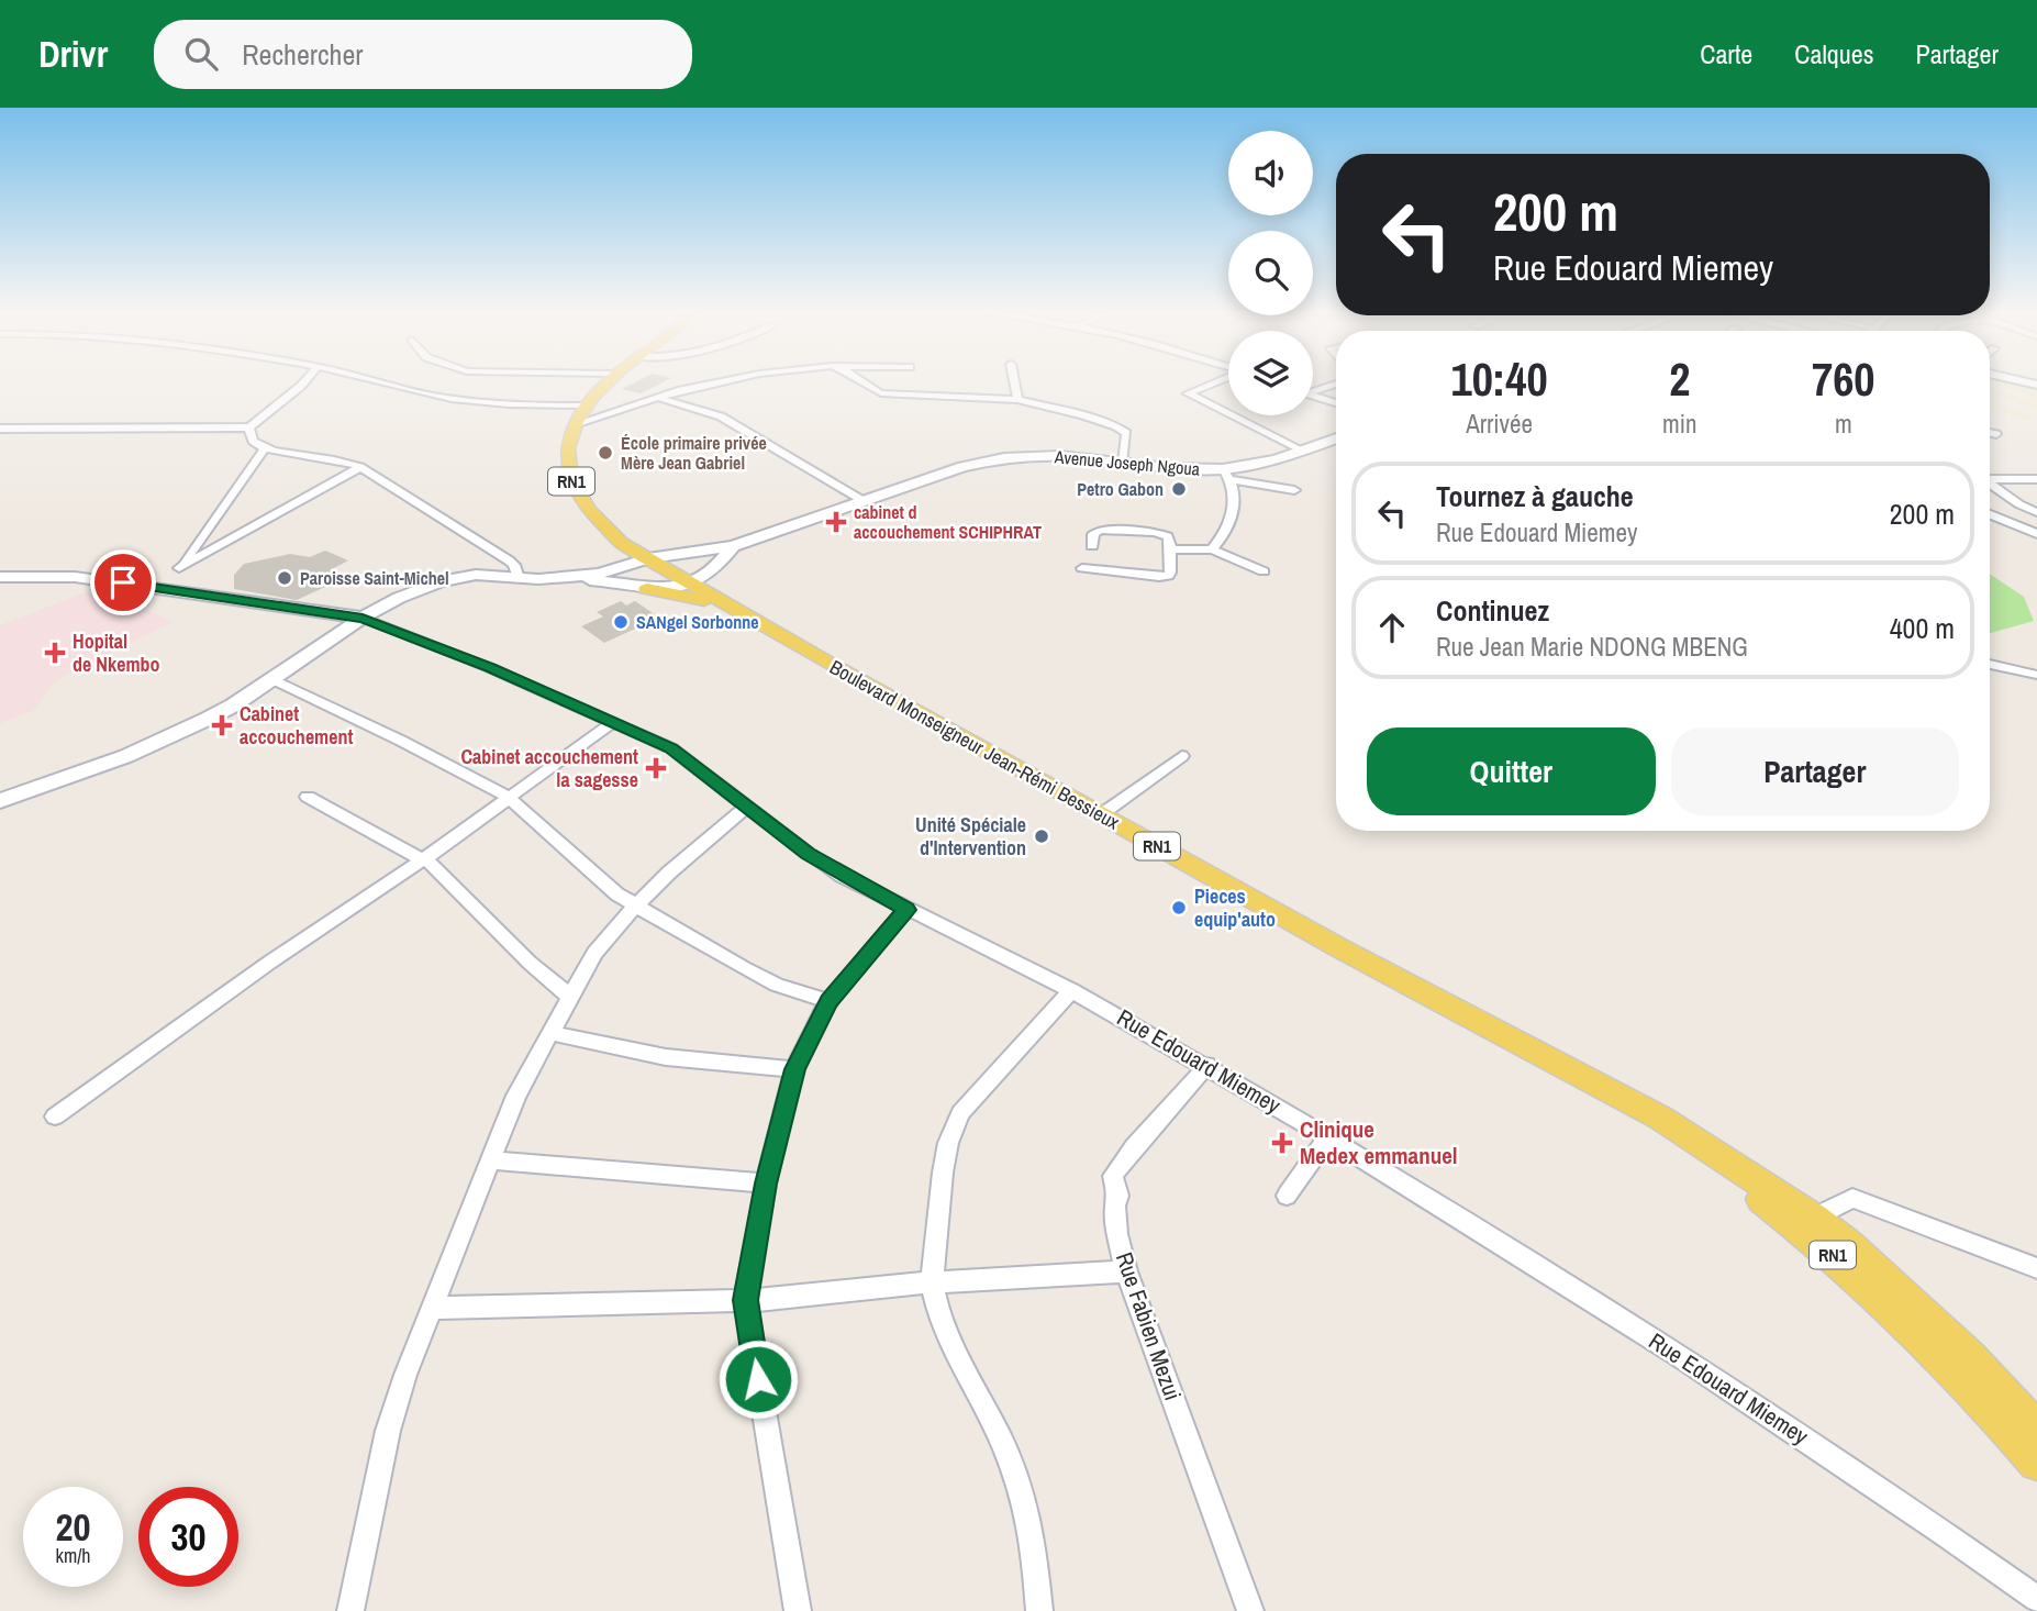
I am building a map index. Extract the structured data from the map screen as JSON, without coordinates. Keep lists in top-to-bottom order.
{
  "streets": {
    "main road": ["Avenue Joseph Ngoua", "RN1", "Boulevard Monseigneur Jean-Rémi Bessieux"],
    "street": ["Rue Edouard Miemey", "Rue Fabien Mezui"]
  },
  "crossings": [
    ["Avenue Joseph Ngoua", "Boulevard Monseigneur Jean-Rémi Bessieux"],
    ["Rue Edouard Miemey", "Rue Fabien Mezui"]
  ],
  "places": {
    "other": [
      "École primaire privée Mère Jean Gabriel",
      "Petro Gabon",
      "Paroisse Saint-Michel",
      "SANgel Sorbonne",
      "Unité Spéciale d'Intervention",
      "Pieces equip'auto"
    ],
    "health": [
      "cabinet d accouchement SCHIPHRAT",
      "Hopital de Nkembo",
      "Cabinet accouchement",
      "Cabinet accouchement la sagesse",
      "Clinique Medex emmanuel"
    ]
  },
  "page": {
    "header": "Drivr",
    "search": "Rechercher",
    "nav": ["Carte", "Calques", "Partager"],
    "turn": ["200 m", "Rue Edouard Miemey"],
    "eta": [
      "10:40",
      "Arrivée",
      "2",
      "min",
      "760",
      "m"
    ],
    "list": [
      {
        "name": "Tournez à gauche",
        "note": "Rue Edouard Miemey",
        "value": "200 m"
      },
      {
        "name": "Continuez",
        "note": "Rue Jean Marie NDONG MBENG",
        "value": "400 m"
      }
    ],
    "buttons": ["Quitter", "Partager"],
    "speed": "20 km/h",
    "limit": "30"
  }
}
